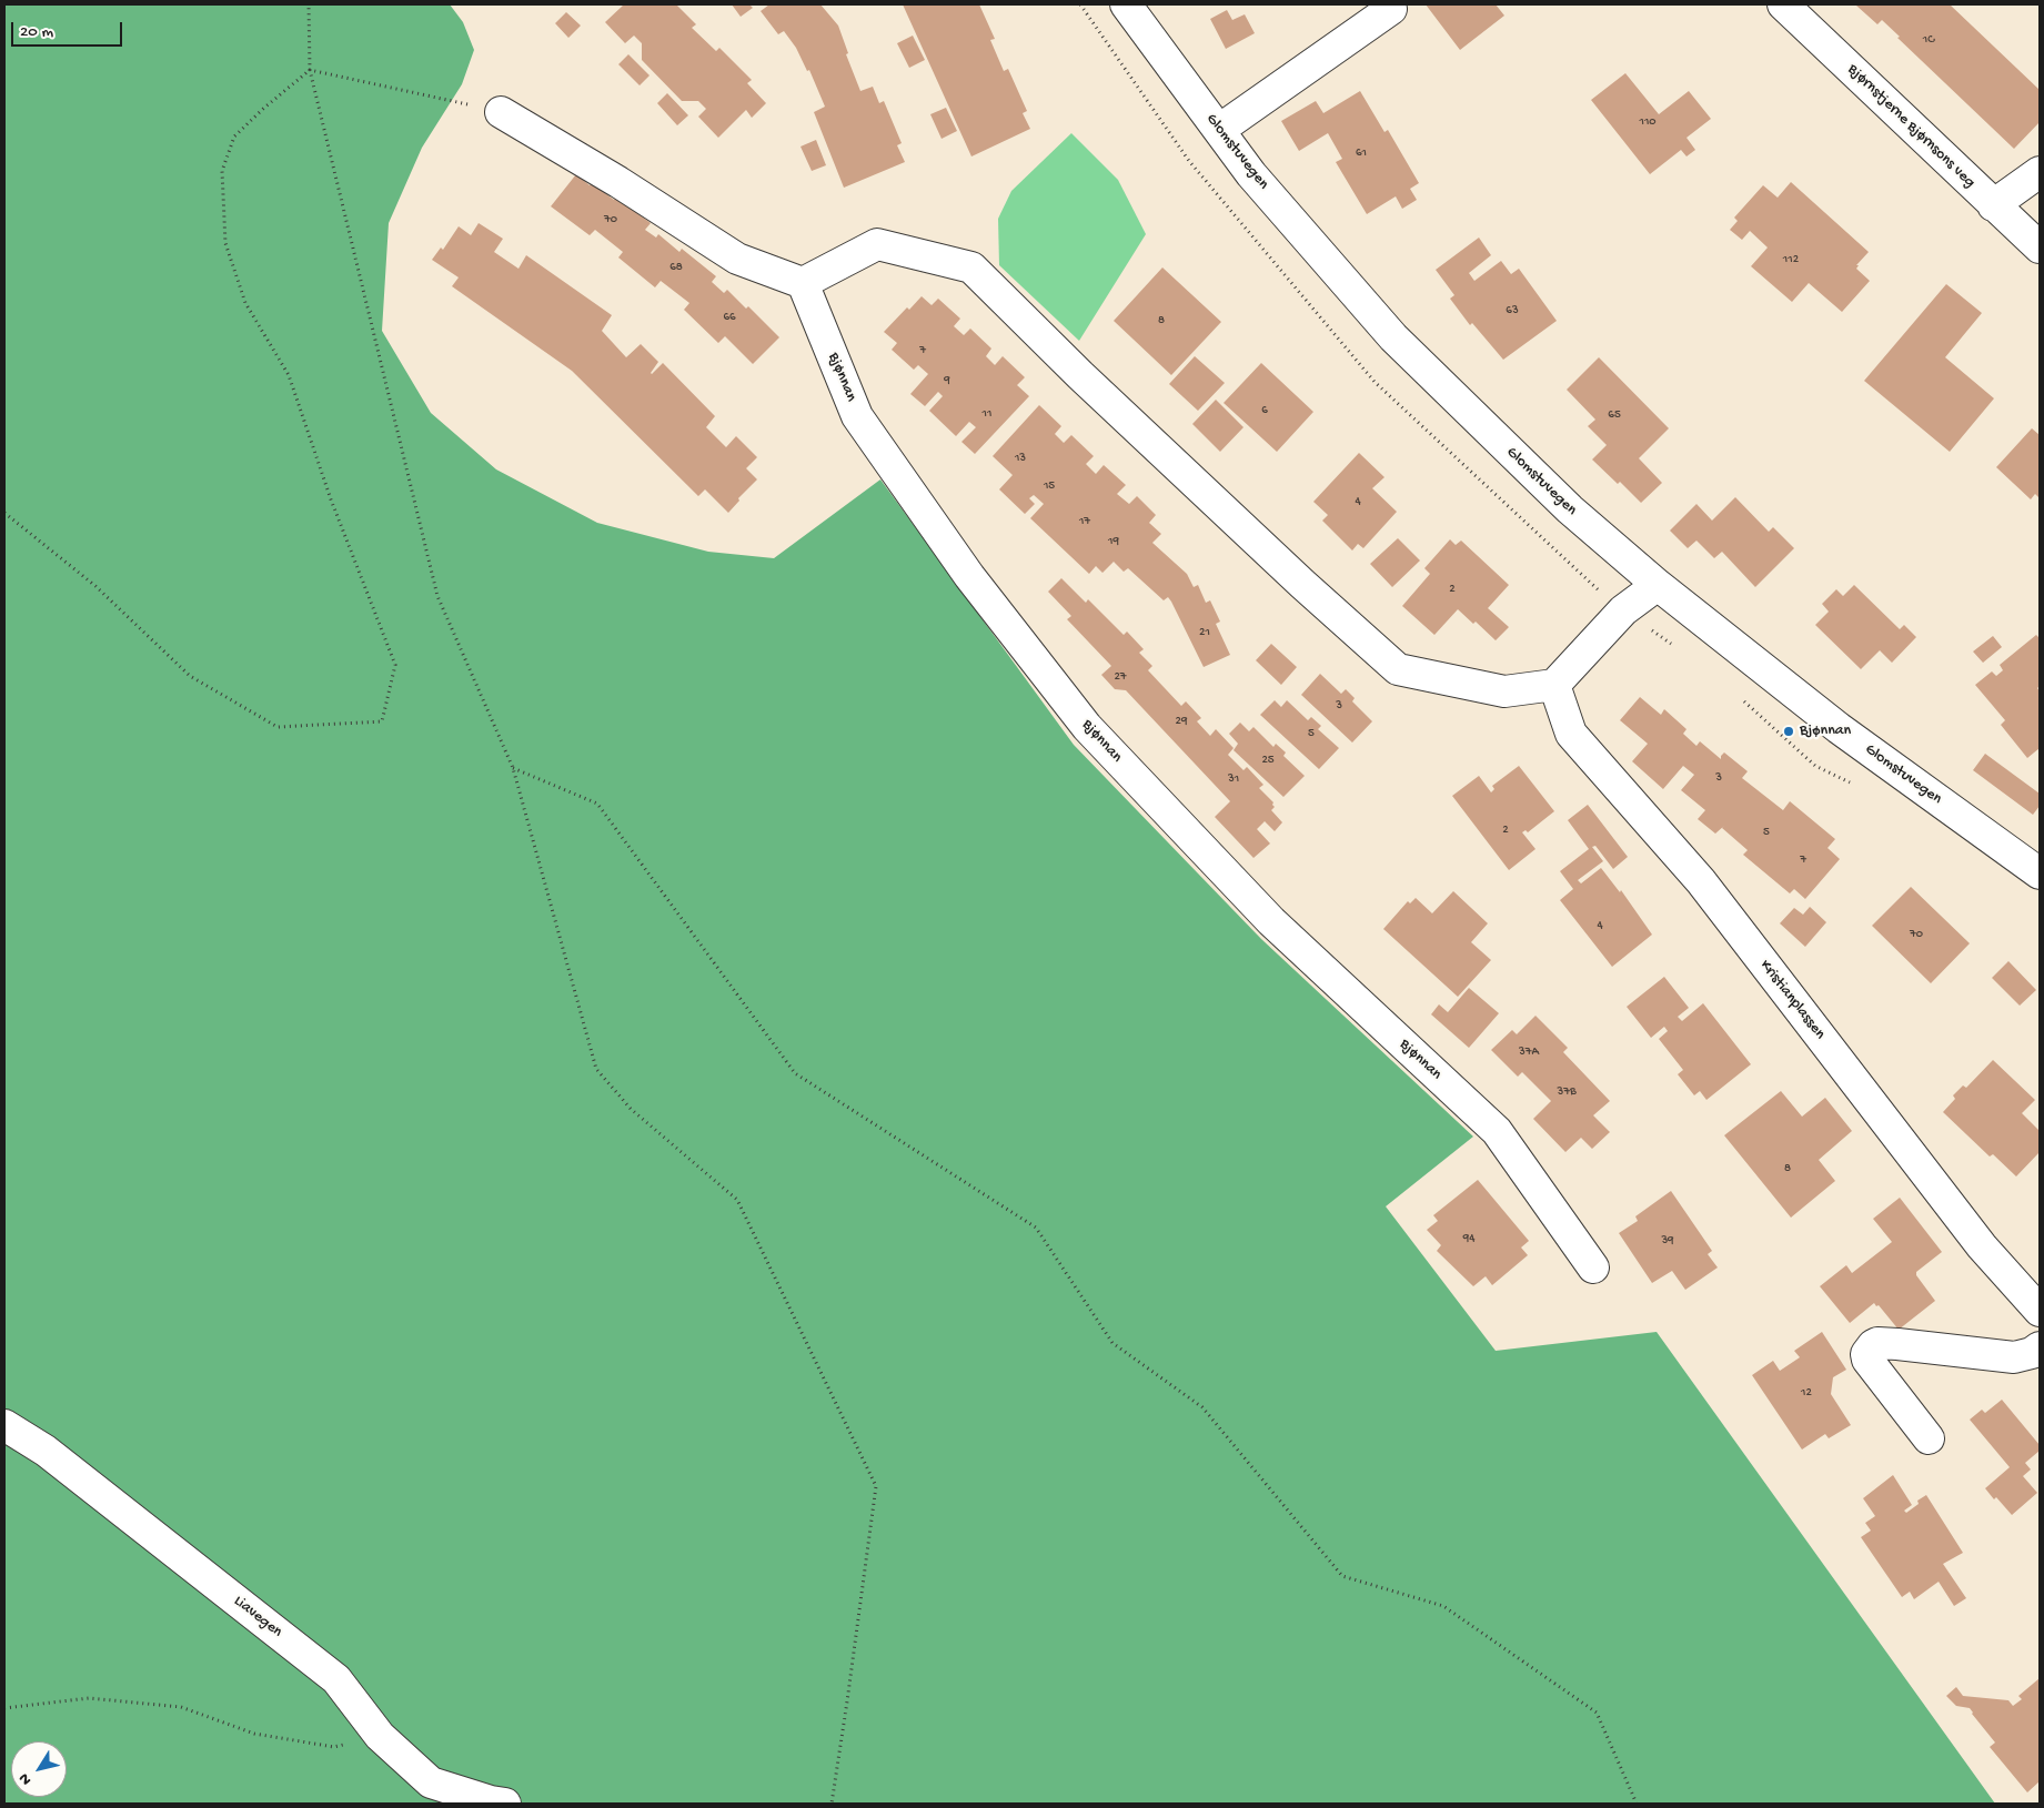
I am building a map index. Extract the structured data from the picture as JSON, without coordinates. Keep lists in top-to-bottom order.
{
  "streets": {
    "street": [
      "Bjørnstjerne Bjørnsons veg",
      "Glomstuvegen",
      "Bjønnan",
      "Kristianplassen",
      "Liavegen"
    ]
  },
  "places": ["Bjønnan"],
  "house_numbers": [
    "1C",
    "110",
    "61",
    "70",
    "112",
    "68",
    "63",
    "66",
    "8",
    "7",
    "9",
    "6",
    "11",
    "65",
    "13",
    "15",
    "4",
    "17",
    "19",
    "2",
    "21",
    "27",
    "3",
    "29",
    "5",
    "25",
    "3",
    "31",
    "2",
    "5",
    "7",
    "4",
    "70",
    "37A",
    "37B",
    "8",
    "94",
    "39",
    "12"
  ],
  "scale_bar": "20 m",
  "north": "bottom left"
}
